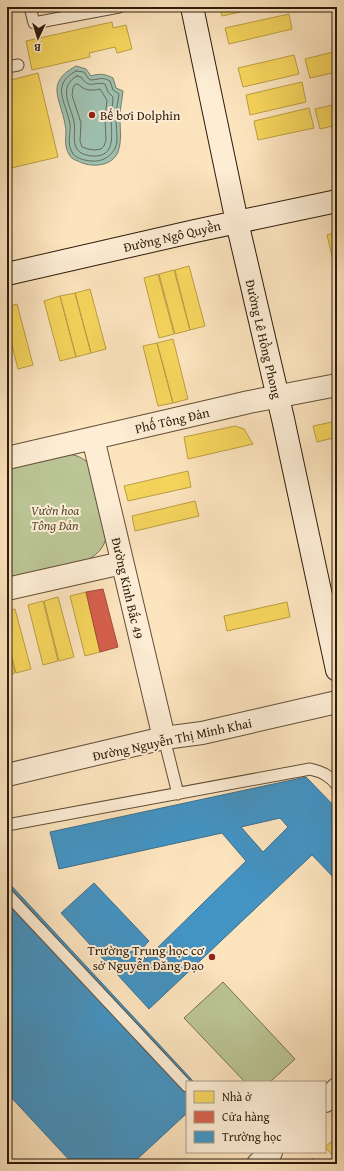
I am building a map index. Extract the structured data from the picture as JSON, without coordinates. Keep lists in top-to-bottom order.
{
  "streets": {
    "street": [
      "Đường Ngô Quyền",
      "Đường Lê Hồng Phong",
      "Phố Tông Đản",
      "Đường Kinh Bắc 49",
      "Đường Nguyễn Thị Minh Khai"
    ]
  },
  "crossings": [
    ["Đường Ngô Quyền", "Đường Lê Hồng Phong"],
    ["Đường Lê Hồng Phong", "Phố Tông Đản"],
    ["Phố Tông Đản", "Đường Kinh Bắc 49"],
    ["Đường Kinh Bắc 49", "Đường Nguyễn Thị Minh Khai"]
  ],
  "parks": ["Vườn hoa Tông Đản"],
  "places": ["Bể bơi Dolphin", "Trường Trung học cơ sở Nguyễn Đăng Đạo"],
  "legend": ["Nhà ở", "Cửa hàng", "Trường học"],
  "north": "bottom"
}
